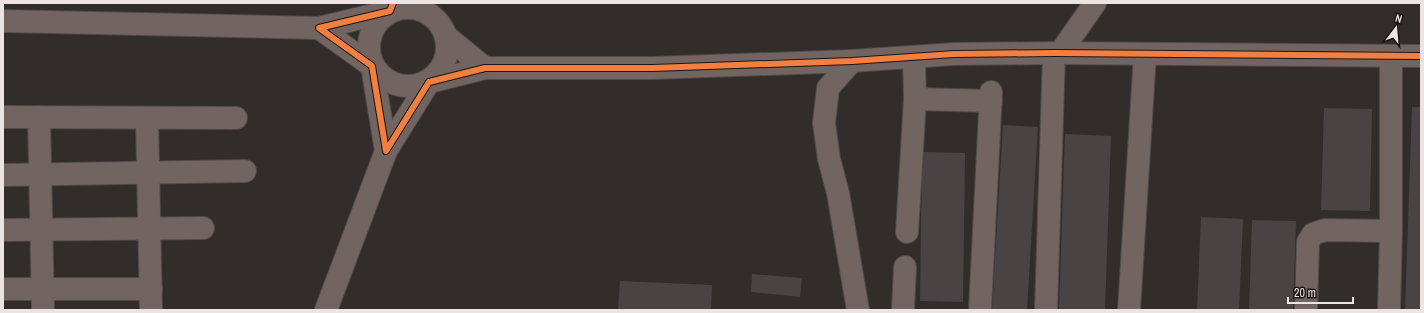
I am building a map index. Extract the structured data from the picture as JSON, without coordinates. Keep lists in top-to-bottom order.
{
  "scale_bar": "20 m",
  "north": "top"
}
